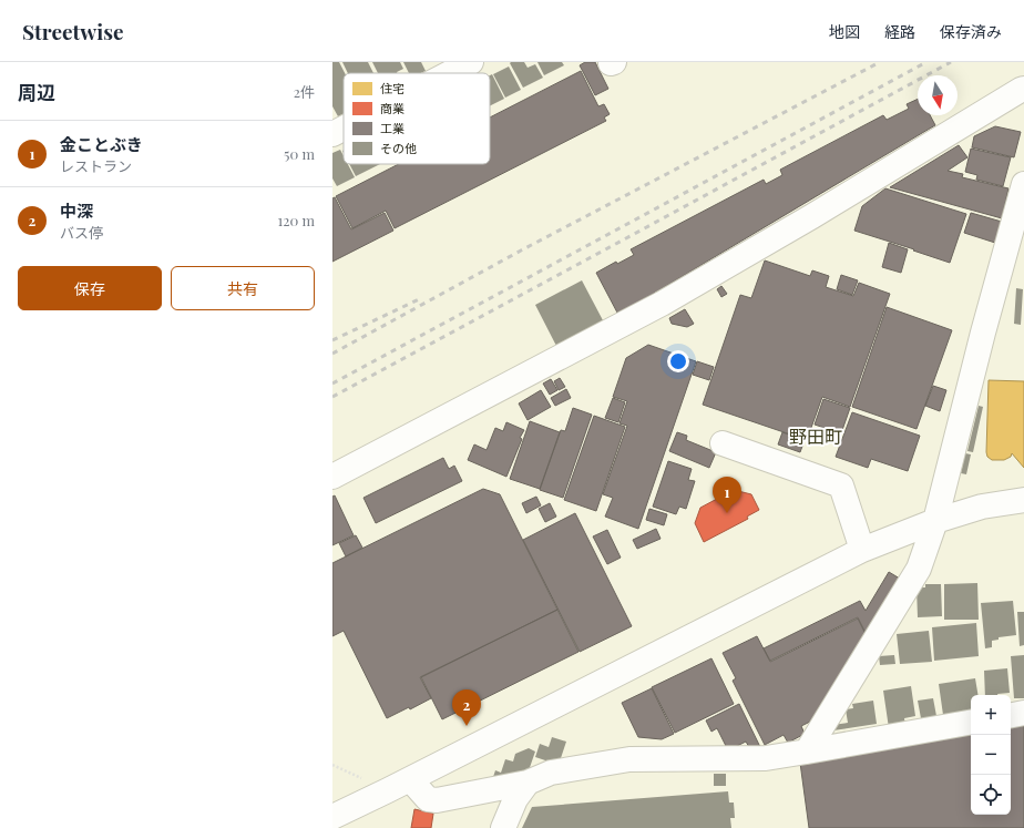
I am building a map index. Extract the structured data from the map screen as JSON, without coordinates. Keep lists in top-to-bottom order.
{
  "districts": ["野田町"],
  "legend": [
    "住宅",
    "商業",
    "工業",
    "その他"
  ],
  "north": "bottom",
  "page": {
    "header": "Streetwise",
    "nav": ["地図", "経路", "保存済み"],
    "heading": ["周辺", "2件"],
    "list": [
      {
        "mark": "1",
        "name": "金ことぶき",
        "note": "レストラン",
        "value": "50 m"
      },
      {
        "mark": "2",
        "name": "中深",
        "note": "バス停",
        "value": "120 m"
      }
    ],
    "buttons": ["保存", "共有"],
    "pins": ["1", "2"],
    "map_buttons": ["+", "−"]
  }
}
